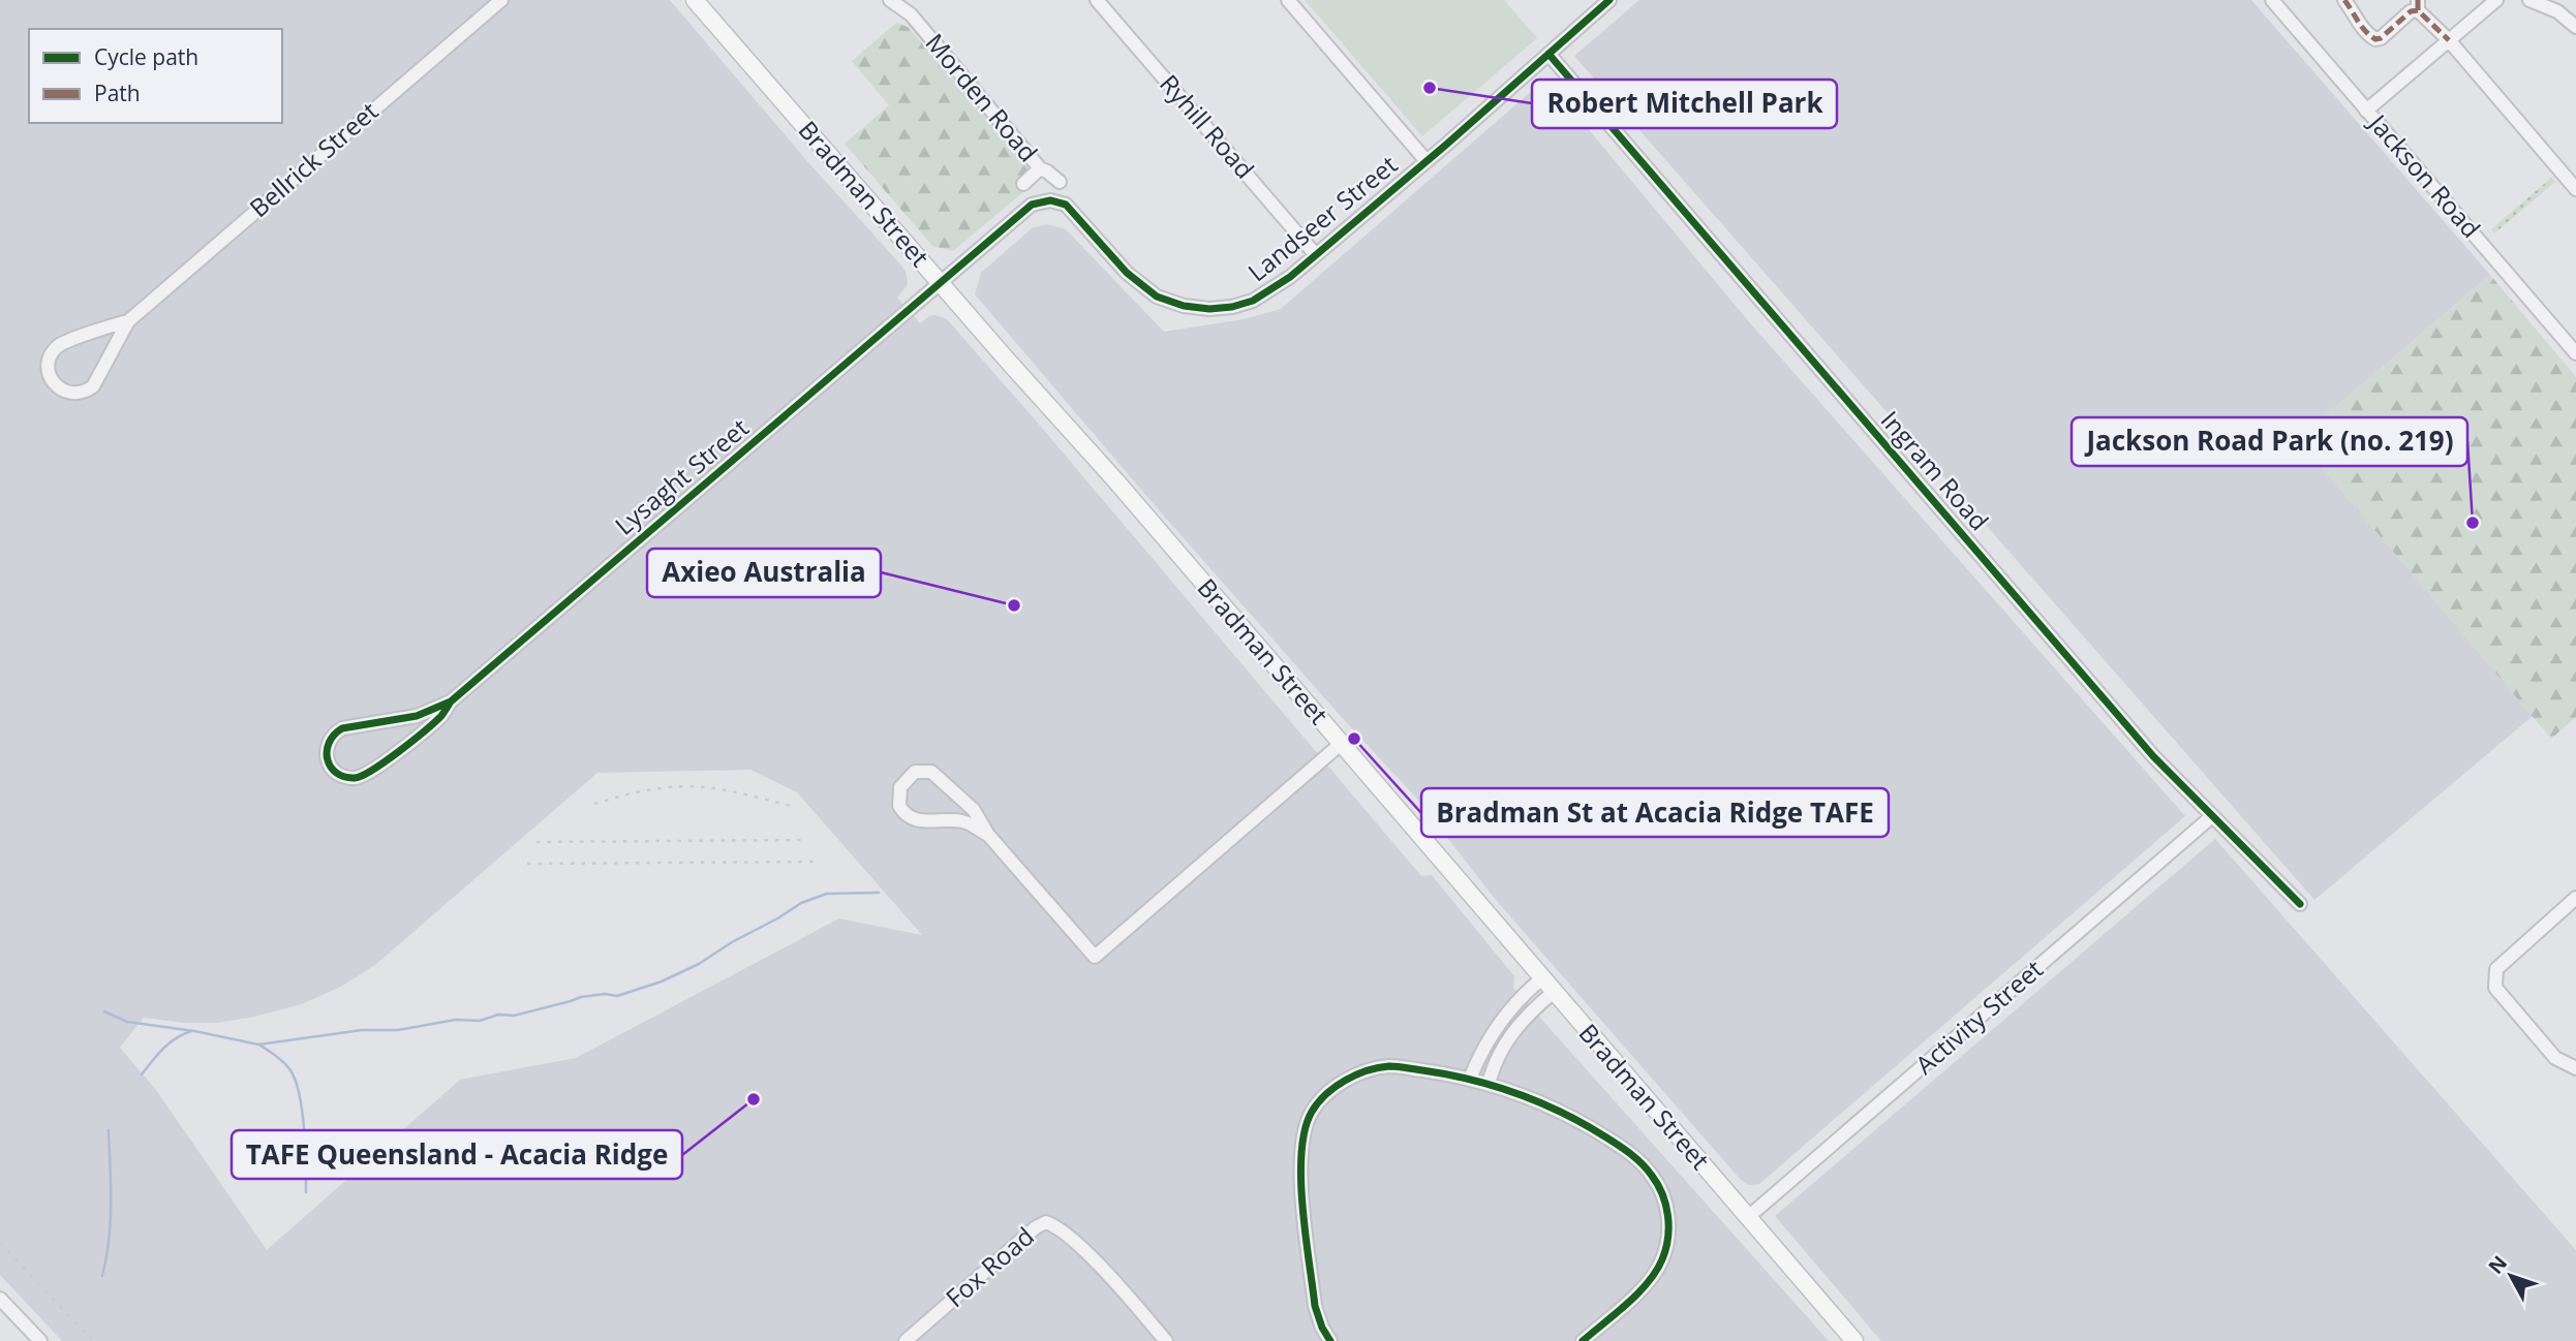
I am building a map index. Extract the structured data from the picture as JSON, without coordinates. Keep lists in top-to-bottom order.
{
  "streets": {
    "main road": ["Bradman Street"],
    "street": [
      "Morden Road",
      "Ryhill Road",
      "Bellrick Street",
      "Jackson Road",
      "Landseer Street",
      "Ingram Road",
      "Lysaght Street",
      "Activity Street",
      "Fox Road"
    ]
  },
  "crossings": [
    ["Ryhill Road", "Landseer Street"],
    ["Bradman Street", "Landseer Street"],
    ["Bradman Street", "Lysaght Street"],
    ["Bradman Street", "Activity Street"],
    ["Landseer Street", "Ingram Road"],
    ["Landseer Street", "Lysaght Street"],
    ["Ingram Road", "Activity Street"]
  ],
  "places": [
    "Robert Mitchell Park",
    "Jackson Road Park (no. 219)",
    "Axieo Australia",
    "Bradman St at Acacia Ridge TAFE",
    "TAFE Queensland - Acacia Ridge"
  ],
  "legend": ["Cycle path", "Path"],
  "north": "top left"
}
